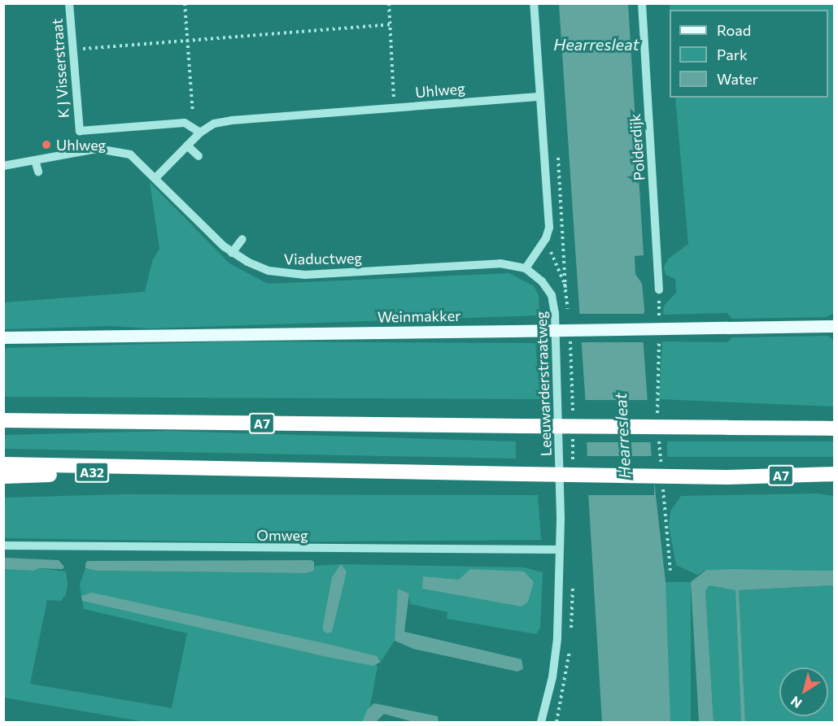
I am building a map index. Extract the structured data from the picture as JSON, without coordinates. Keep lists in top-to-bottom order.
{
  "streets": {
    "highway": ["A7", "A32"],
    "main road": ["Weinmakker"],
    "street": [
      "K J Visserstraat",
      "Uhlweg",
      "Polderdijk",
      "Viaductweg",
      "Leeuwarderstraatweg",
      "Omweg"
    ]
  },
  "crossings": [
    ["K J Visserstraat", "Uhlweg"],
    ["Uhlweg", "Viaductweg"],
    ["Viaductweg", "Leeuwarderstraatweg"],
    ["Leeuwarderstraatweg", "Omweg"],
    ["A7", "A32"]
  ],
  "water": ["Hearresleat"],
  "places": ["Uhlweg"],
  "legend": ["Road", "Park", "Water"],
  "north": "bottom left"
}
